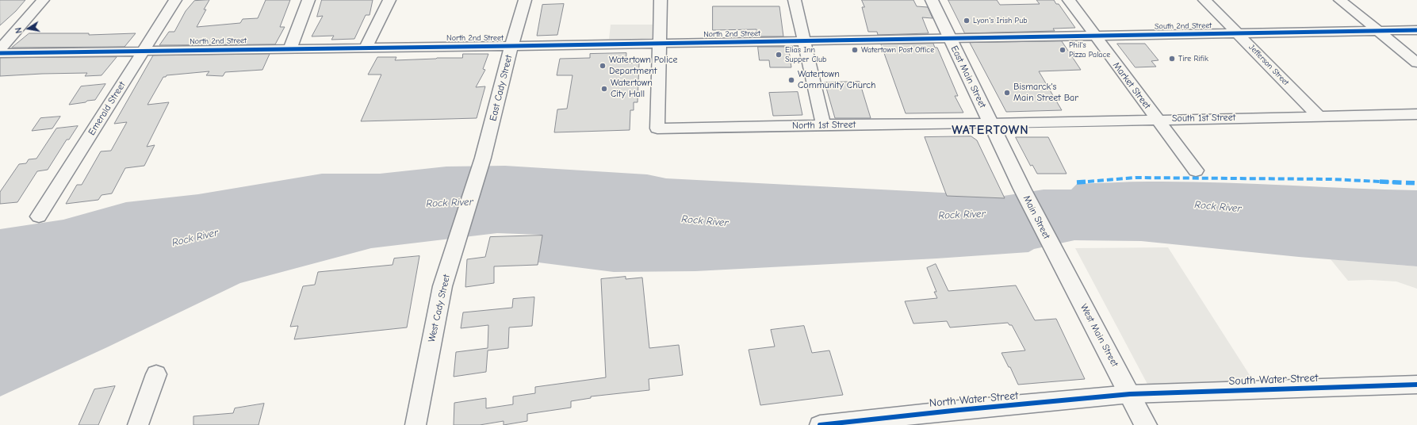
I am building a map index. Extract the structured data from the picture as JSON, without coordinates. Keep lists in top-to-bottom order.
{
  "streets": {
    "main road": ["East Main Street", "Main Street", "West Main Street"],
    "street": [
      "South 2nd Street",
      "North 2nd Street",
      "Jefferson Street",
      "Market Street",
      "East Cady Street",
      "Emerald Street",
      "South 1st Street",
      "North 1st Street",
      "West Cady Street",
      "South Water Street",
      "North Water Street"
    ]
  },
  "crossings": [
    ["South 2nd Street", "North 2nd Street"],
    ["South 2nd Street", "Jefferson Street"],
    ["South 2nd Street", "East Main Street"],
    ["South 2nd Street", "Market Street"],
    ["North 2nd Street", "East Main Street"],
    ["North 2nd Street", "East Cady Street"],
    ["North 2nd Street", "Emerald Street"],
    ["North 2nd Street", "North 1st Street"],
    ["Jefferson Street", "South 1st Street"],
    ["East Main Street", "South 1st Street"],
    ["East Main Street", "North 1st Street"],
    ["East Main Street", "Main Street"],
    ["Market Street", "South 1st Street"],
    ["East Cady Street", "West Cady Street"],
    ["South 1st Street", "North 1st Street"],
    ["Main Street", "West Main Street"],
    ["West Main Street", "South Water Street"],
    ["West Main Street", "North Water Street"],
    ["South Water Street", "North Water Street"]
  ],
  "districts": ["WATERTOWN"],
  "water": ["Rock River"],
  "places": [
    "Lyon's Irish Pub",
    "Watertown Post Office",
    "Phil's Pizza Palace",
    "Elias Inn Supper Club",
    "Tire Rifik",
    "Watertown Police Department",
    "Watertown Community Church",
    "Watertown City Hall",
    "Bismarck's Main Street Bar"
  ],
  "north": "left"
}
